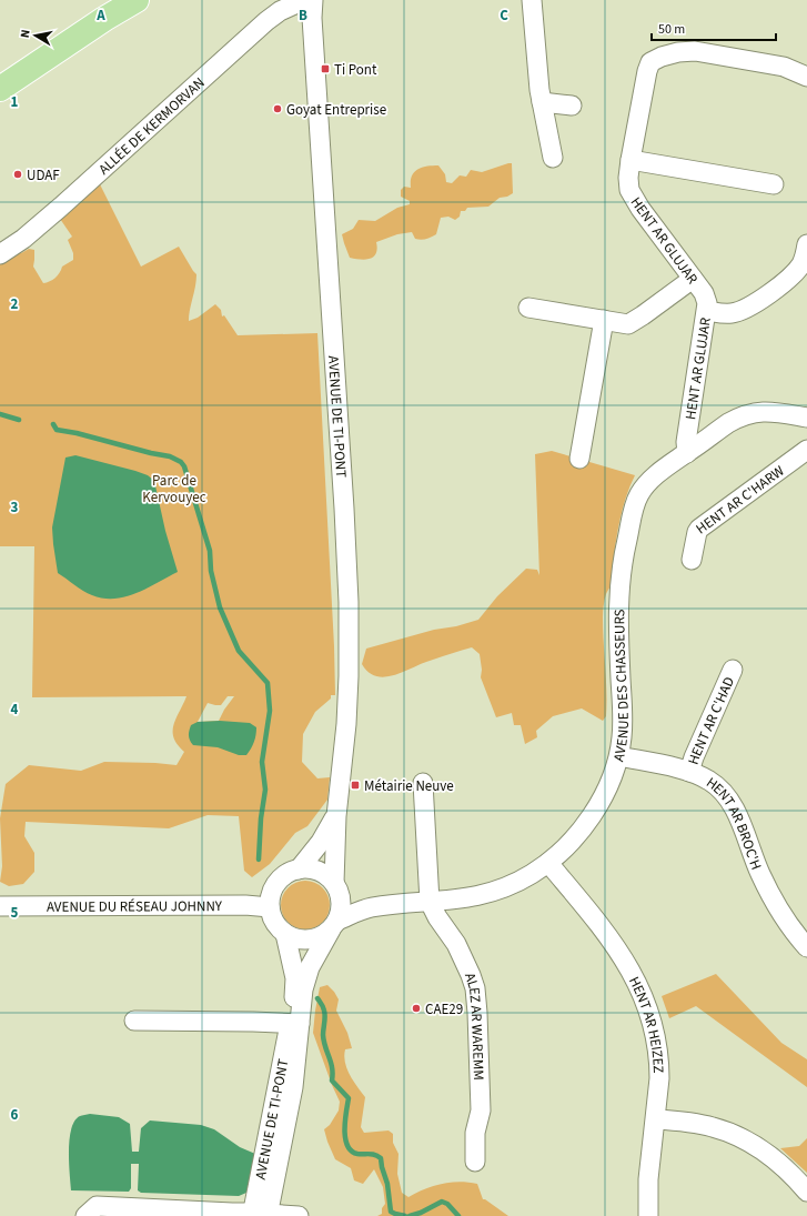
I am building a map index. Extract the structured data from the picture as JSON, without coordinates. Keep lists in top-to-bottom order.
{
  "streets": {
    "street": [
      "ALLÉE DE KERMORVAN",
      "HENT AR GLUJAR",
      "AVENUE DE TI-PONT",
      "HENT AR C'HARW",
      "AVENUE DES CHASSEURS",
      "HENT AR C'HAD",
      "HENT AR BROC'H",
      "AVENUE DU RÉSEAU JOHNNY",
      "HENT AR HEIZEZ",
      "ALEZ AR WAREMM"
    ]
  },
  "crossings": [
    ["ALLÉE DE KERMORVAN", "AVENUE DE TI-PONT"],
    ["HENT AR GLUJAR", "AVENUE DES CHASSEURS"],
    ["AVENUE DE TI-PONT", "AVENUE DES CHASSEURS"],
    ["AVENUE DE TI-PONT", "AVENUE DU RÉSEAU JOHNNY"],
    ["AVENUE DES CHASSEURS", "HENT AR BROC'H"],
    ["AVENUE DES CHASSEURS", "AVENUE DU RÉSEAU JOHNNY"],
    ["AVENUE DES CHASSEURS", "HENT AR HEIZEZ"],
    ["AVENUE DES CHASSEURS", "ALEZ AR WAREMM"],
    ["HENT AR C'HAD", "HENT AR BROC'H"]
  ],
  "parks": ["Parc de Kervouyec"],
  "places": {
    "transit": ["Ti Pont", "Métairie Neuve"],
    "other": ["Goyat Entreprise", "UDAF", "CAE29"]
  },
  "scale_bar": "50 m",
  "north": "left",
  "grid": {
    "columns": ["A", "B", "C"],
    "rows": [
      "1",
      "2",
      "3",
      "4",
      "5",
      "6"
    ]
  }
}
